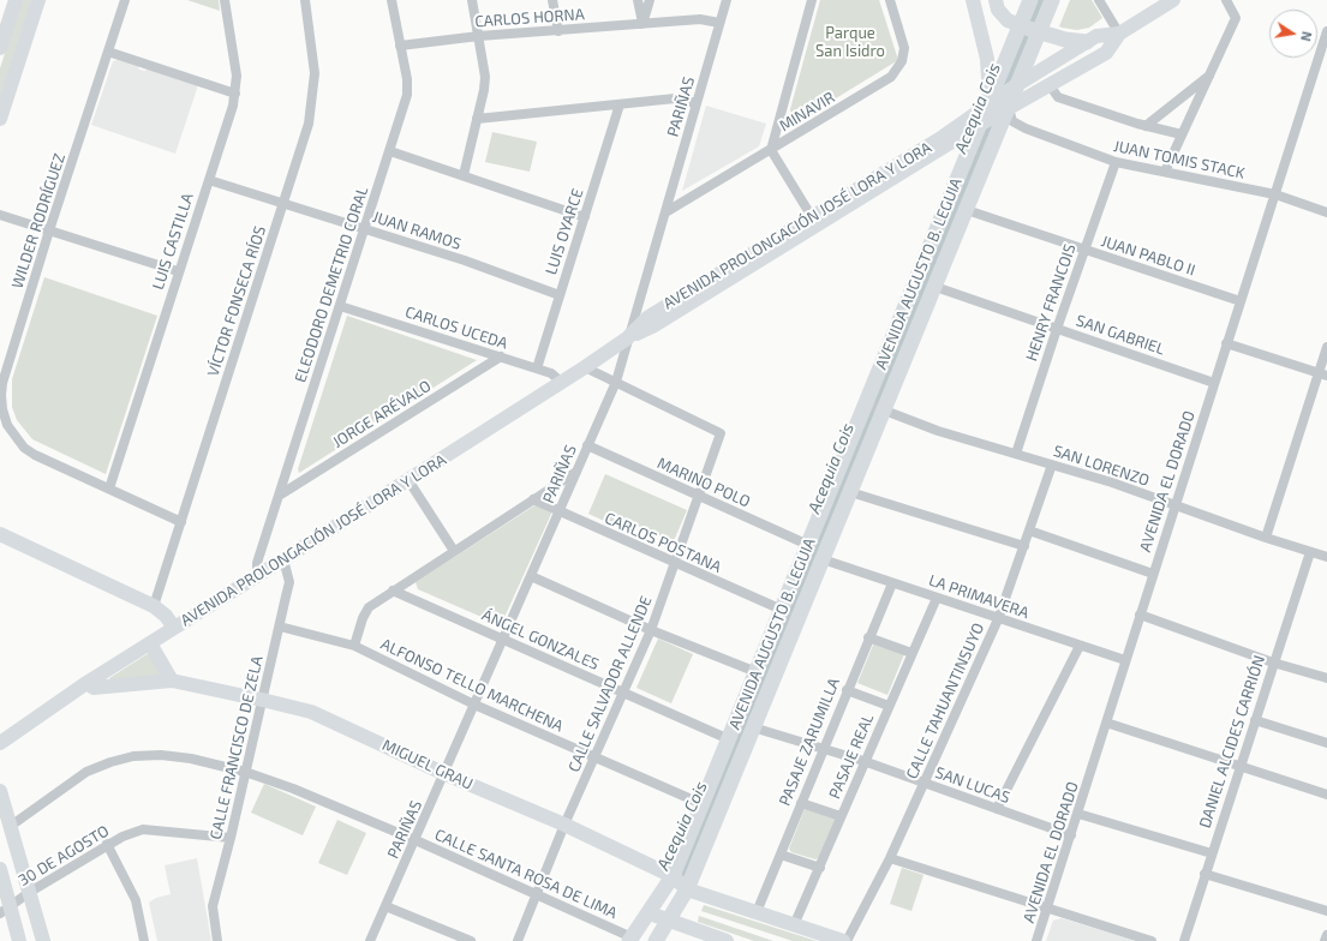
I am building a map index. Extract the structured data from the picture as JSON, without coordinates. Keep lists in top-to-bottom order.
{
  "streets": {
    "main road": ["AVENIDA AUGUSTO B. LEGUIA"],
    "street": [
      "CARLOS HORNA",
      "PARIÑAS",
      "MINAVIR",
      "JUAN TOMIS STACK",
      "WILDER RODRÍGUEZ",
      "AVENIDA PROLONGACIÓN JOSÉ LORA Y LORA",
      "JUAN RAMOS",
      "LUIS OYARCE",
      "LUIS CASTILLA",
      "JUAN PABLO II",
      "ELEODORO DEMETRIO CORAL",
      "VÍCTOR FONSECA RÍOS",
      "HENRY FRANCOIS",
      "CARLOS UCEDA",
      "SAN GABRIEL",
      "JORGE ARÉVALO",
      "SAN LORENZO",
      "AVENIDA EL DORADO",
      "MARINO POLO",
      "CARLOS POSTANA",
      "LA PRIMAVERA",
      "ÁNGEL GONZALES",
      "CALLE SALVADOR ALLENDE",
      "ALFONSO TELLO MARCHENA",
      "CALLE TAHUANTINSUYO",
      "PASAJE ZARUMILLA",
      "DANIEL ALCIDES CARRIÓN",
      "CALLE FRANCISCO DE ZELA",
      "PASAJE REAL",
      "MIGUEL GRAU",
      "SAN LUCAS",
      "30 DE AGOSTO",
      "CALLE SANTA ROSA DE LIMA"
    ]
  },
  "crossings": [
    ["CARLOS HORNA", "PARIÑAS"],
    ["CARLOS HORNA", "ELEODORO DEMETRIO CORAL"],
    ["PARIÑAS", "MINAVIR"],
    ["PARIÑAS", "AVENIDA PROLONGACIÓN JOSÉ LORA Y LORA"],
    ["PARIÑAS", "MARINO POLO"],
    ["PARIÑAS", "CARLOS POSTANA"],
    ["PARIÑAS", "ÁNGEL GONZALES"],
    ["PARIÑAS", "CALLE SALVADOR ALLENDE"],
    ["PARIÑAS", "ALFONSO TELLO MARCHENA"],
    ["PARIÑAS", "MIGUEL GRAU"],
    ["PARIÑAS", "CALLE SANTA ROSA DE LIMA"],
    ["JUAN TOMIS STACK", "AVENIDA PROLONGACIÓN JOSÉ LORA Y LORA"],
    ["JUAN TOMIS STACK", "AVENIDA AUGUSTO B. LEGUIA"],
    ["JUAN TOMIS STACK", "HENRY FRANCOIS"],
    ["JUAN TOMIS STACK", "AVENIDA EL DORADO"],
    ["WILDER RODRÍGUEZ", "LUIS CASTILLA"],
    ["WILDER RODRÍGUEZ", "VÍCTOR FONSECA RÍOS"],
    ["AVENIDA PROLONGACIÓN JOSÉ LORA Y LORA", "AVENIDA AUGUSTO B. LEGUIA"],
    ["AVENIDA PROLONGACIÓN JOSÉ LORA Y LORA", "ELEODORO DEMETRIO CORAL"],
    ["AVENIDA PROLONGACIÓN JOSÉ LORA Y LORA", "CARLOS UCEDA"],
    ["AVENIDA PROLONGACIÓN JOSÉ LORA Y LORA", "CALLE FRANCISCO DE ZELA"],
    ["AVENIDA PROLONGACIÓN JOSÉ LORA Y LORA", "MIGUEL GRAU"],
    ["JUAN RAMOS", "LUIS OYARCE"],
    ["JUAN RAMOS", "LUIS CASTILLA"],
    ["JUAN RAMOS", "ELEODORO DEMETRIO CORAL"],
    ["JUAN RAMOS", "VÍCTOR FONSECA RÍOS"],
    ["LUIS OYARCE", "CARLOS UCEDA"],
    ["JUAN PABLO II", "AVENIDA AUGUSTO B. LEGUIA"],
    ["JUAN PABLO II", "HENRY FRANCOIS"],
    ["JUAN PABLO II", "AVENIDA EL DORADO"],
    ["AVENIDA AUGUSTO B. LEGUIA", "SAN GABRIEL"],
    ["AVENIDA AUGUSTO B. LEGUIA", "SAN LORENZO"],
    ["AVENIDA AUGUSTO B. LEGUIA", "MARINO POLO"],
    ["AVENIDA AUGUSTO B. LEGUIA", "CARLOS POSTANA"],
    ["AVENIDA AUGUSTO B. LEGUIA", "LA PRIMAVERA"],
    ["AVENIDA AUGUSTO B. LEGUIA", "ÁNGEL GONZALES"],
    ["AVENIDA AUGUSTO B. LEGUIA", "ALFONSO TELLO MARCHENA"],
    ["AVENIDA AUGUSTO B. LEGUIA", "MIGUEL GRAU"],
    ["AVENIDA AUGUSTO B. LEGUIA", "SAN LUCAS"],
    ["AVENIDA AUGUSTO B. LEGUIA", "CALLE SANTA ROSA DE LIMA"],
    ["ELEODORO DEMETRIO CORAL", "CARLOS UCEDA"],
    ["ELEODORO DEMETRIO CORAL", "JORGE ARÉVALO"],
    ["HENRY FRANCOIS", "SAN GABRIEL"],
    ["HENRY FRANCOIS", "SAN LORENZO"],
    ["CARLOS UCEDA", "JORGE ARÉVALO"],
    ["SAN GABRIEL", "AVENIDA EL DORADO"],
    ["SAN LORENZO", "AVENIDA EL DORADO"],
    ["SAN LORENZO", "CALLE TAHUANTINSUYO"],
    ["SAN LORENZO", "DANIEL ALCIDES CARRIÓN"],
    ["AVENIDA EL DORADO", "LA PRIMAVERA"],
    ["AVENIDA EL DORADO", "SAN LUCAS"],
    ["MARINO POLO", "CALLE SALVADOR ALLENDE"],
    ["CARLOS POSTANA", "CALLE SALVADOR ALLENDE"],
    ["LA PRIMAVERA", "CALLE TAHUANTINSUYO"],
    ["LA PRIMAVERA", "PASAJE ZARUMILLA"],
    ["LA PRIMAVERA", "PASAJE REAL"],
    ["ÁNGEL GONZALES", "CALLE SALVADOR ALLENDE"],
    ["CALLE SALVADOR ALLENDE", "ALFONSO TELLO MARCHENA"],
    ["CALLE SALVADOR ALLENDE", "MIGUEL GRAU"],
    ["CALLE SALVADOR ALLENDE", "CALLE SANTA ROSA DE LIMA"],
    ["ALFONSO TELLO MARCHENA", "CALLE FRANCISCO DE ZELA"],
    ["CALLE TAHUANTINSUYO", "SAN LUCAS"],
    ["PASAJE ZARUMILLA", "SAN LUCAS"],
    ["CALLE FRANCISCO DE ZELA", "MIGUEL GRAU"],
    ["CALLE FRANCISCO DE ZELA", "30 DE AGOSTO"],
    ["CALLE FRANCISCO DE ZELA", "CALLE SANTA ROSA DE LIMA"],
    ["PASAJE REAL", "SAN LUCAS"]
  ],
  "water": ["Acequia Cois"],
  "parks": ["Parque San Isidro"],
  "north": "right"
}
